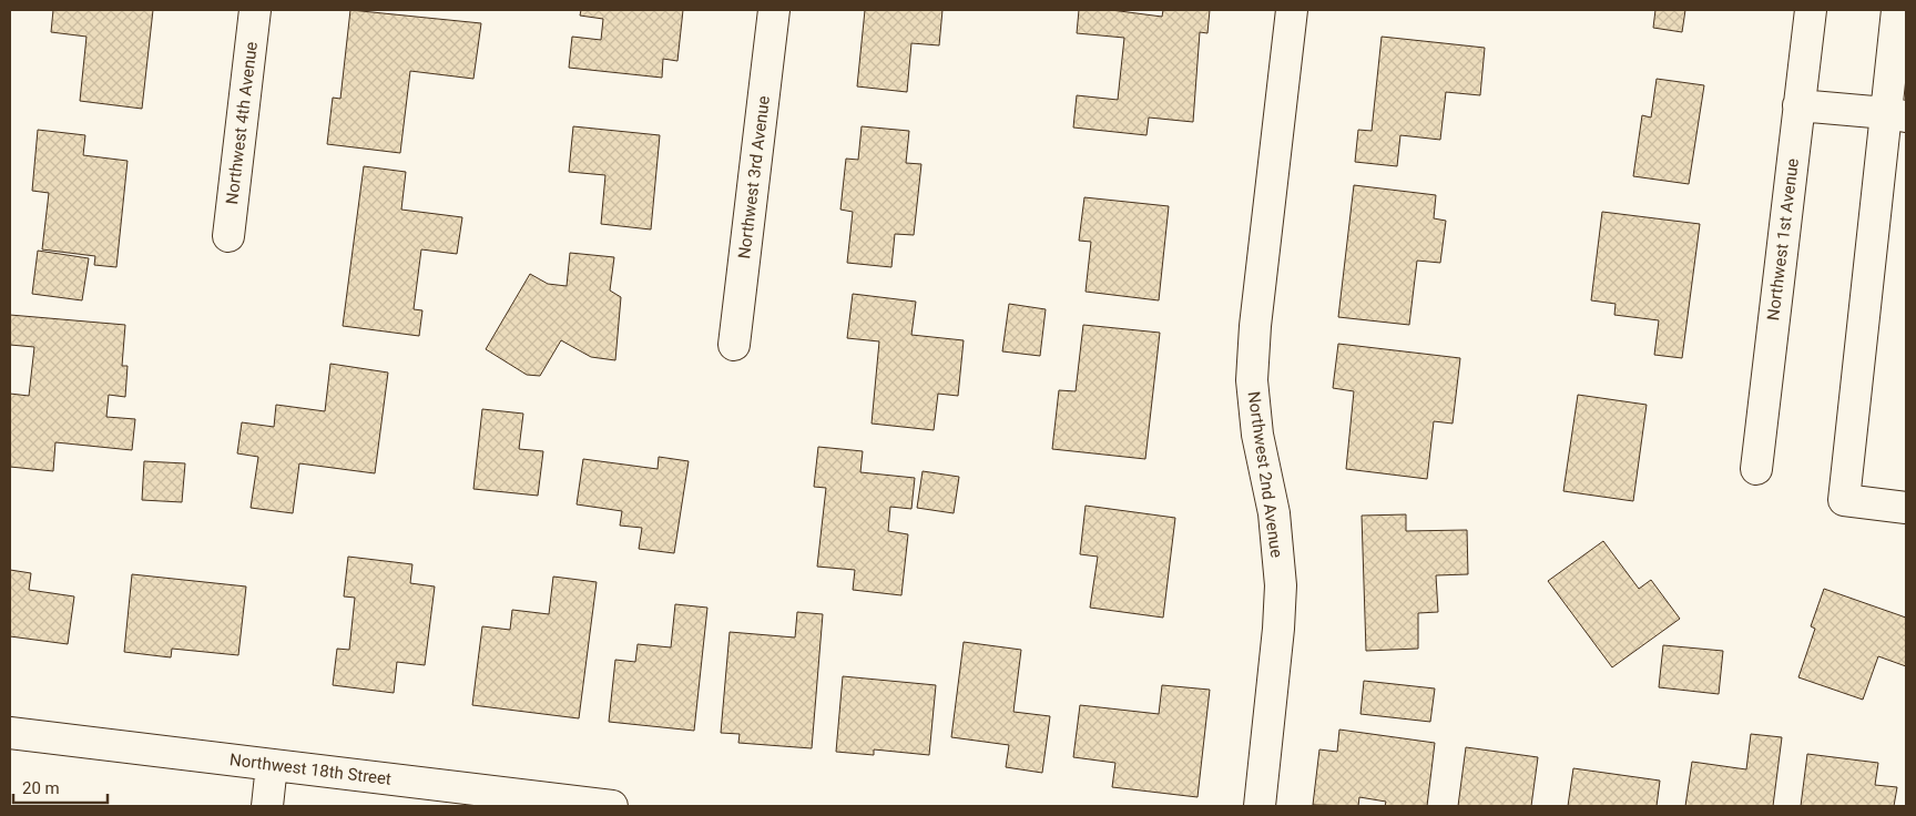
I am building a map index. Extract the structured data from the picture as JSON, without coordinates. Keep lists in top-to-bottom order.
{
  "streets": {
    "street": [
      "Northwest 4th Avenue",
      "Northwest 3rd Avenue",
      "Northwest 1st Avenue",
      "Northwest 2nd Avenue",
      "Northwest 18th Street"
    ]
  },
  "scale_bar": "20 m"
}
